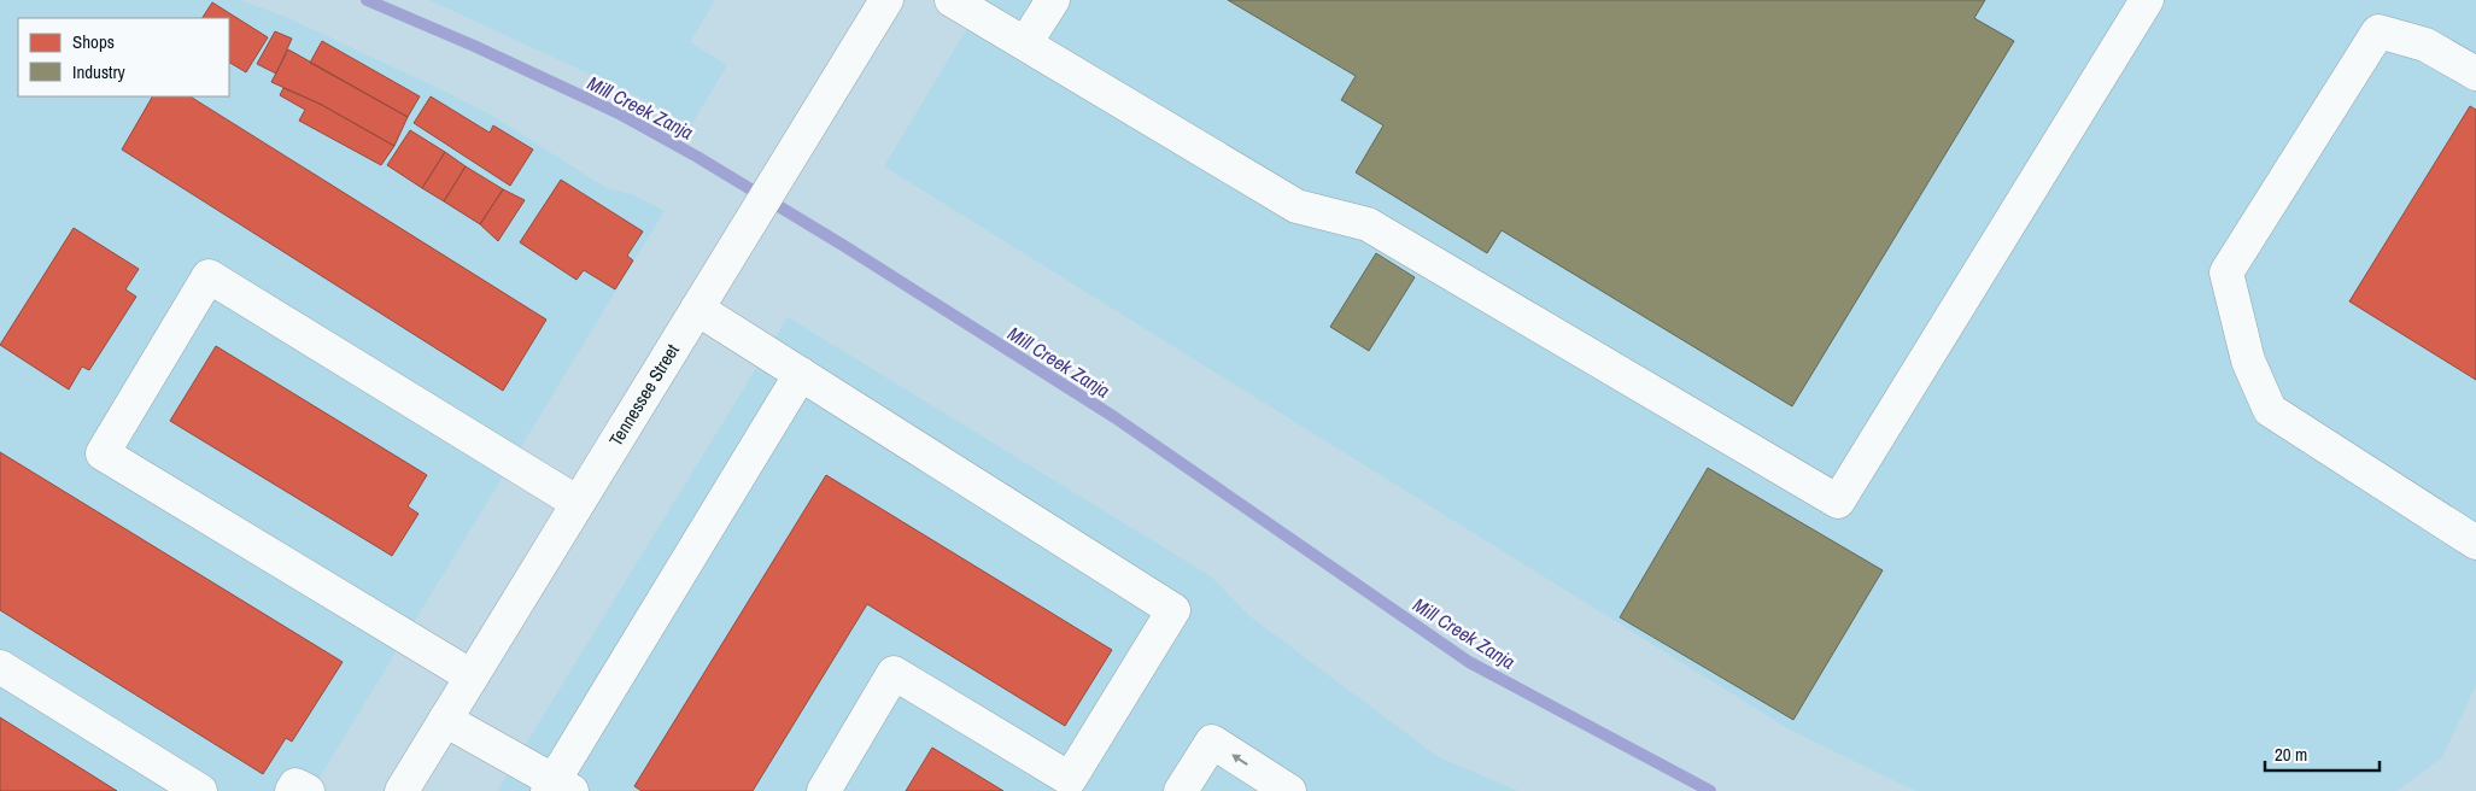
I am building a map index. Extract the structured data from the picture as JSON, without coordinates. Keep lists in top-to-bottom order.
{
  "streets": {
    "main road": ["Tennessee Street"]
  },
  "water": ["Mill Creek Zanja"],
  "legend": ["Shops", "Industry"],
  "scale_bar": "20 m"
}
